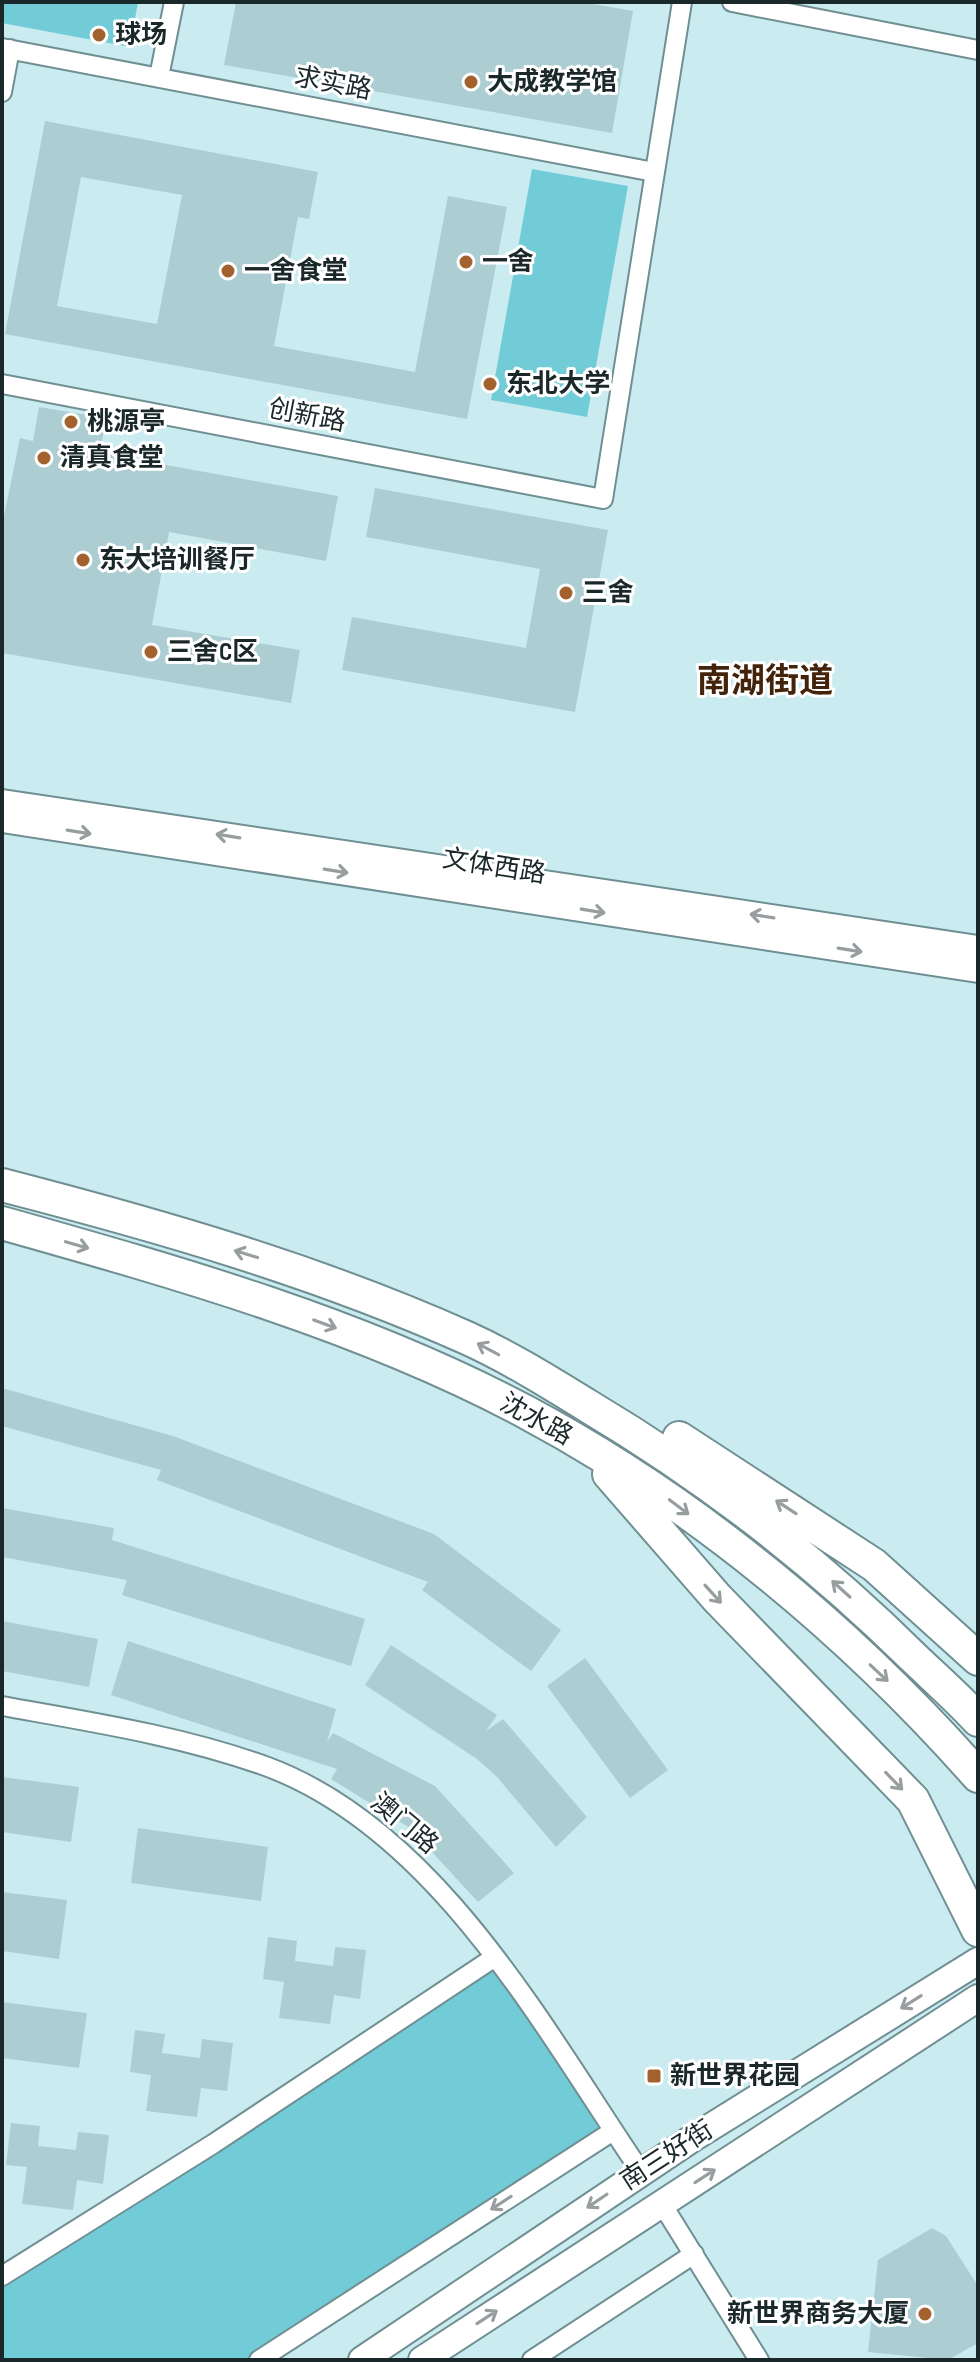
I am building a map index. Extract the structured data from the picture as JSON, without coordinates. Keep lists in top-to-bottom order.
{
  "streets": {
    "highway": ["沈水路"],
    "main road": ["南三好街"],
    "street": [
      "求实路",
      "创新路",
      "文体西路",
      "澳门路"
    ]
  },
  "crossings": [
    ["求实路", "创新路"],
    ["澳门路", "南三好街"]
  ],
  "districts": ["南湖街道"],
  "places": {
    "other": [
      "球场",
      "大成教学馆",
      "一舍",
      "一舍食堂",
      "东北大学",
      "桃源亭",
      "清真食堂",
      "东大培训餐厅",
      "三舍",
      "三舍C区",
      "新世界商务大厦"
    ],
    "transit": ["新世界花园"]
  }
}
